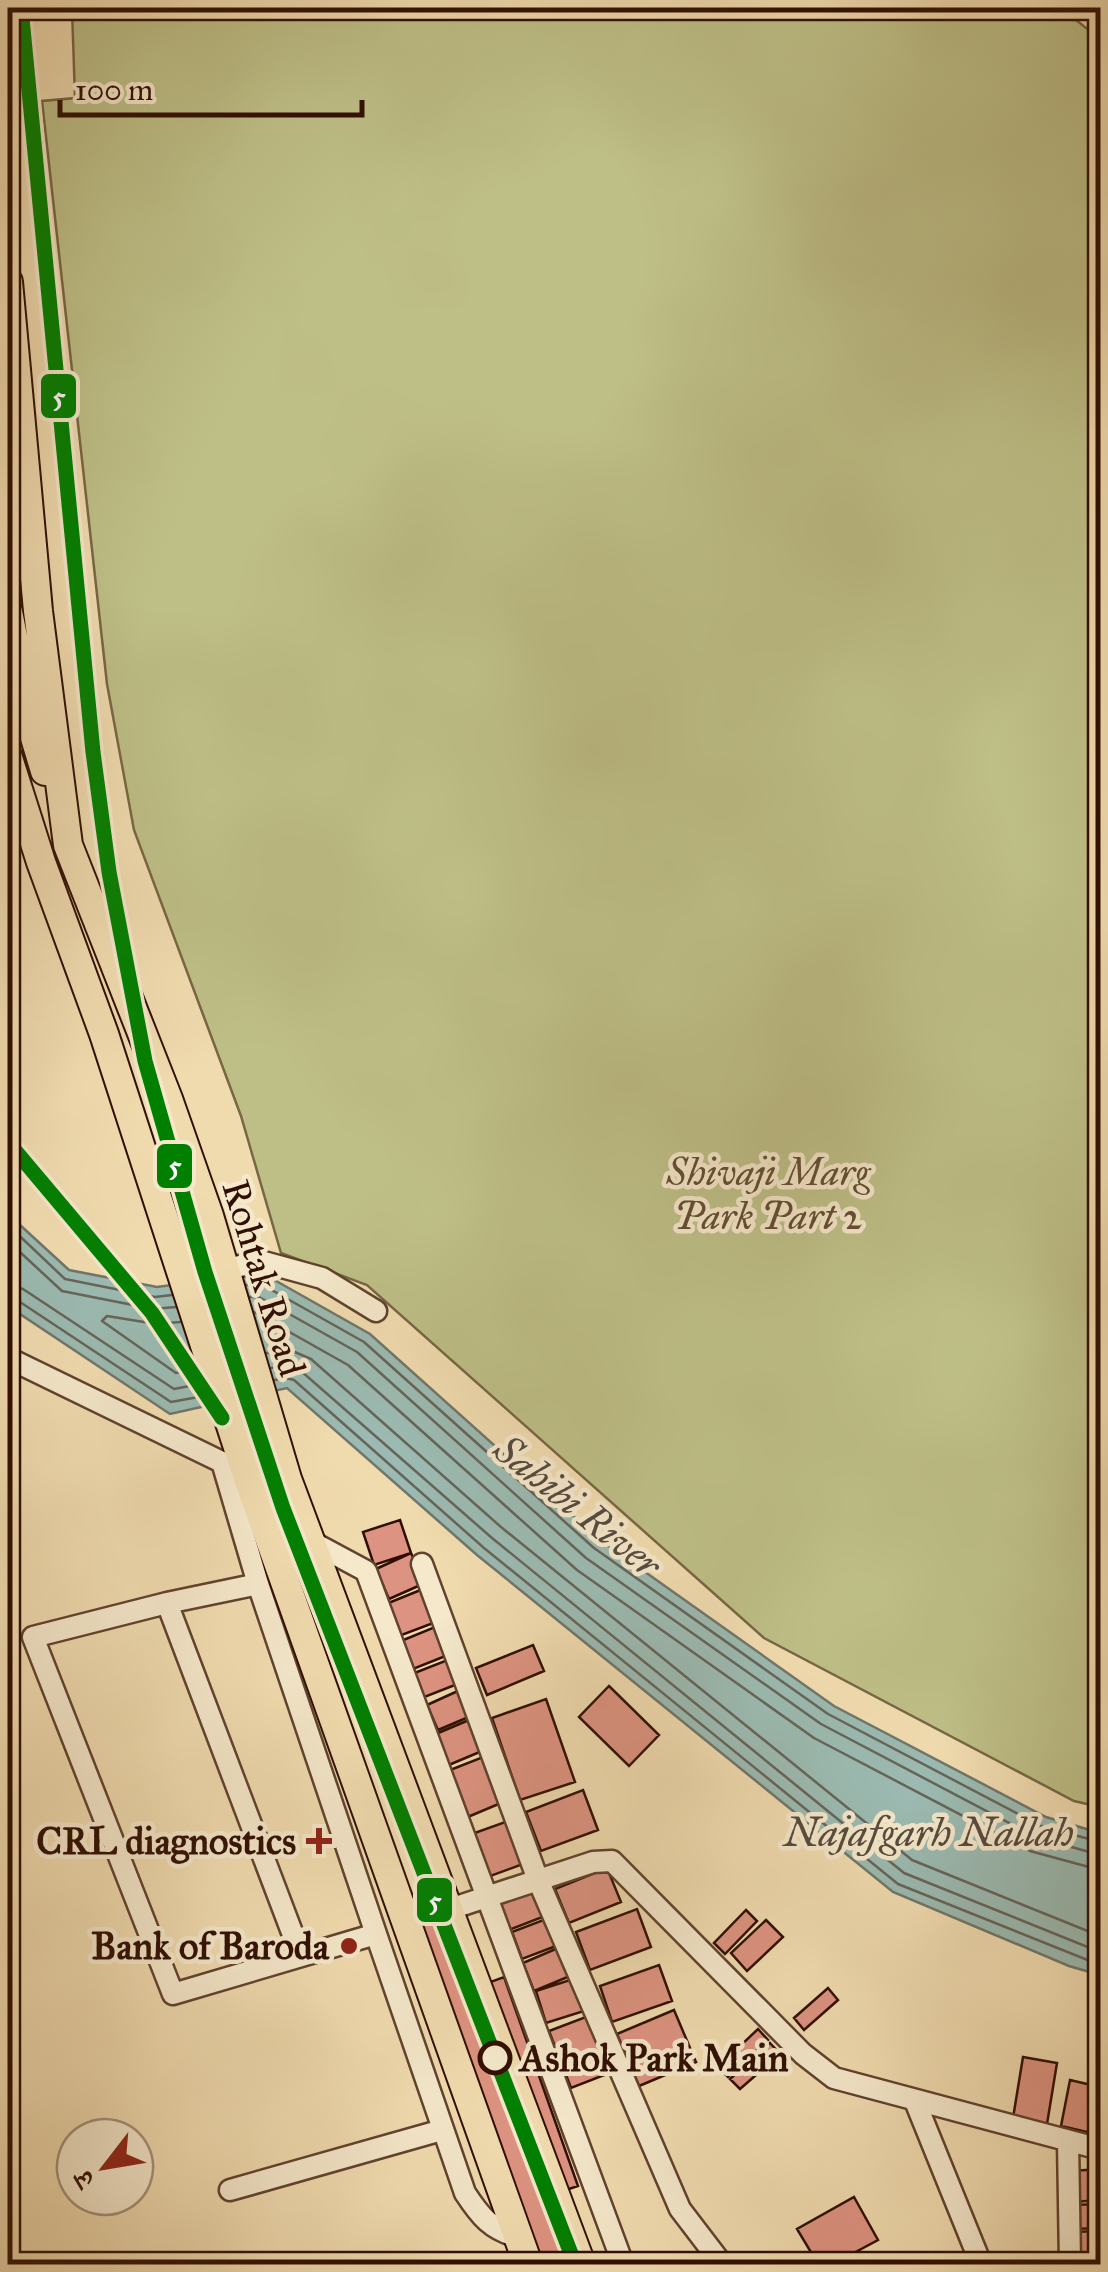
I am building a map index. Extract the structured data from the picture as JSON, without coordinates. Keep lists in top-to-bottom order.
{
  "streets": {
    "main road": ["Rohtak Road"]
  },
  "water": ["Sahibi River", "Najafgarh Nallah"],
  "parks": ["Shivaji Marg Park Part 2"],
  "places": {
    "health": ["CRL diagnostics"],
    "other": ["Bank of Baroda", "Ashok Park Main"]
  },
  "lines": ["transit line 5"],
  "scale_bar": "100 m",
  "north": "bottom left"
}
